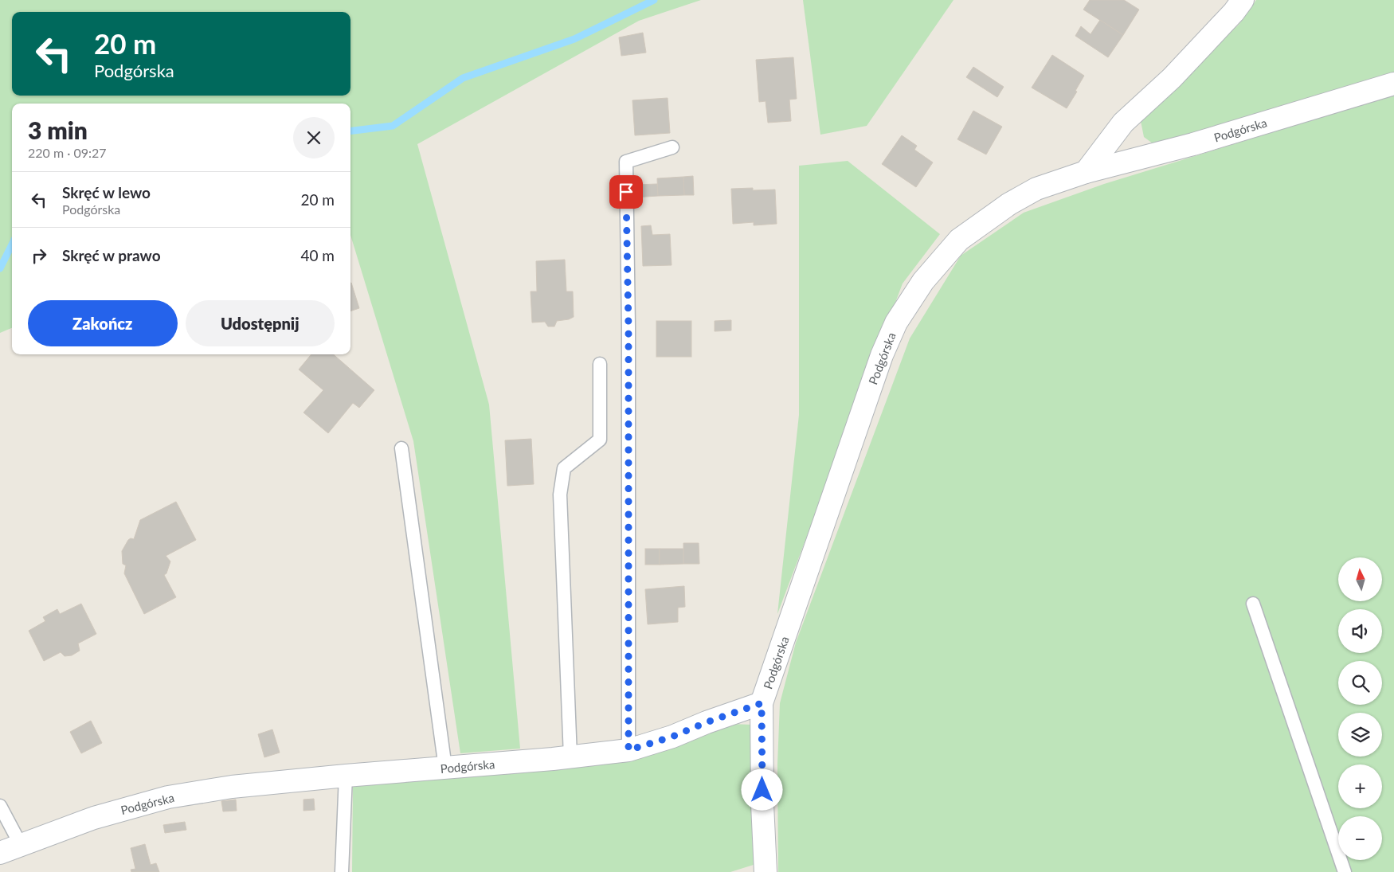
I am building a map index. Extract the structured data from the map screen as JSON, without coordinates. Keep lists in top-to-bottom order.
{
  "streets": {
    "street": ["Podgórska"]
  },
  "north": "top",
  "page": {
    "turn": ["20 m", "Podgórska"],
    "heading": ["3 min", "220 m · 09:27"],
    "list": [
      {
        "name": "Skręć w lewo",
        "note": "Podgórska",
        "value": "20 m"
      },
      {
        "name": "Skręć w prawo",
        "value": "40 m"
      }
    ],
    "buttons": ["Zakończ", "Udostępnij"],
    "map_buttons": ["+", "−"]
  }
}
